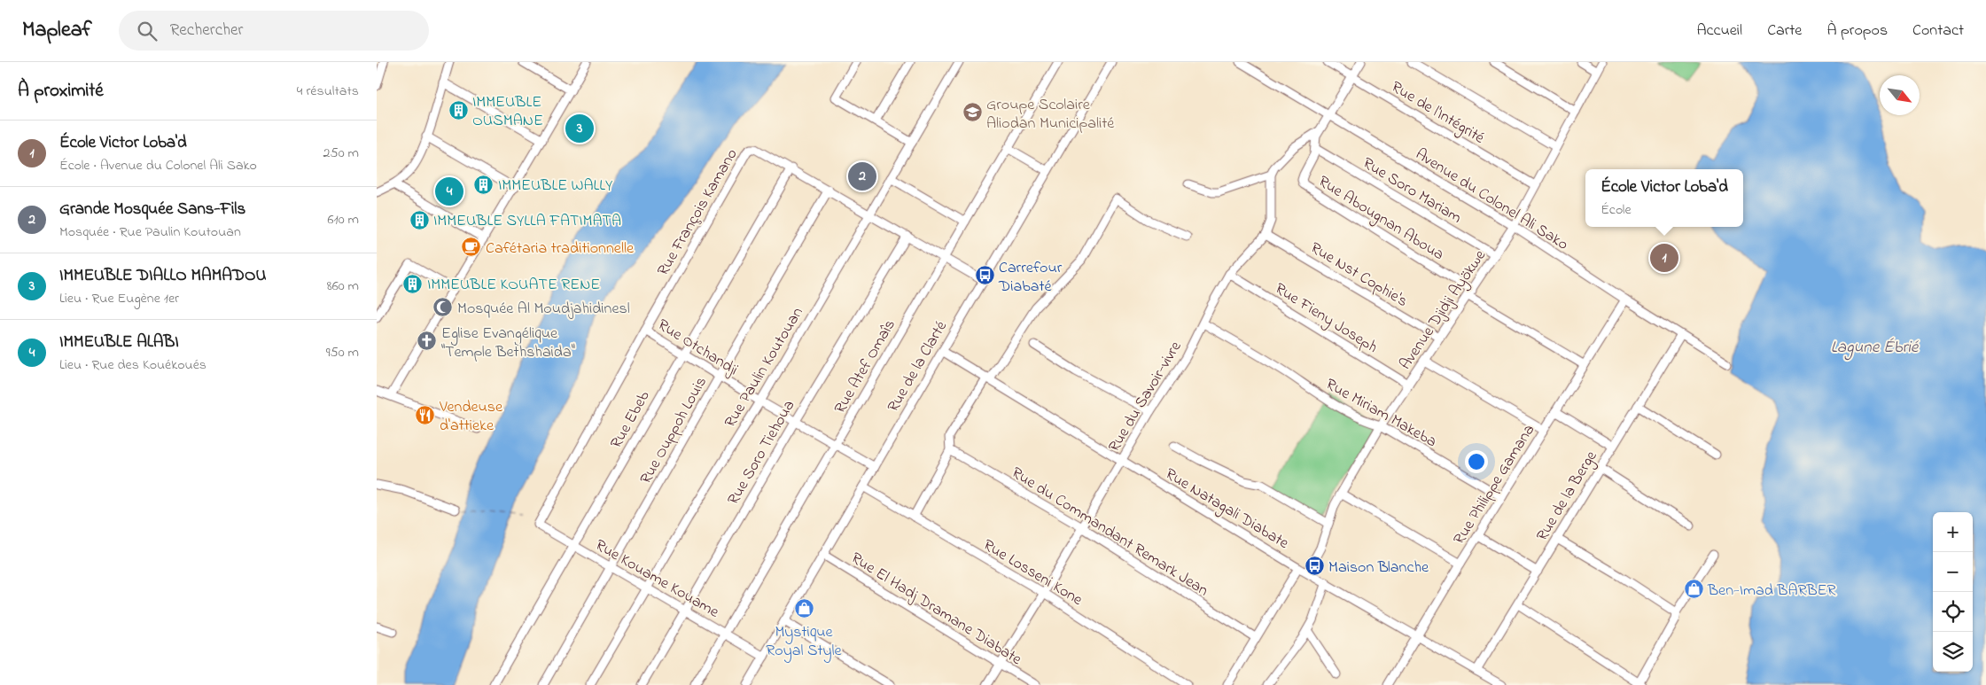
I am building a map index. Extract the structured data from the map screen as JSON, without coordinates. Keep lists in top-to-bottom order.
{
  "streets": {
    "street": [
      "Rue de l'Intégrité",
      "Rue Soro Mariam",
      "Avenue du Colonel Ali Sako",
      "Rue François Kamano",
      "Rue Abougnan Aboua",
      "Rue Nst Cophie's",
      "Avenue Djidji Ayökwe",
      "Rue Fieny Joseph",
      "Rue Otchandji",
      "Rue Atef Omaîs",
      "Rue de la Clarté",
      "Rue Paulin Koutouan",
      "Rue du Savoir-vivre",
      "Rue Miriam Makeba",
      "Rue Ebeb",
      "Rue Ouppoh Louis",
      "Rue Soro Tiehoua",
      "Rue Philippe Gamana",
      "Rue de la Berge",
      "Rue Natagali Diabate",
      "Rue du Commandant Remark Jean",
      "Rue Losseni Kone",
      "Rue Kouame Kouame",
      "Rue El Hadj Dramane Diabate"
    ]
  },
  "crossings": [
    ["Rue de l'Intégrité", "Rue Abougnan Aboua"],
    ["Rue de l'Intégrité", "Avenue Djidji Ayökwe"],
    ["Rue Soro Mariam", "Rue Abougnan Aboua"],
    ["Rue Soro Mariam", "Avenue Djidji Ayökwe"],
    ["Avenue du Colonel Ali Sako", "Rue Abougnan Aboua"],
    ["Avenue du Colonel Ali Sako", "Avenue Djidji Ayökwe"],
    ["Avenue du Colonel Ali Sako", "Rue Philippe Gamana"],
    ["Avenue du Colonel Ali Sako", "Rue de la Berge"],
    ["Rue François Kamano", "Rue Otchandji"],
    ["Rue François Kamano", "Rue Atef Omaîs"],
    ["Rue François Kamano", "Rue de la Clarté"],
    ["Rue François Kamano", "Rue Paulin Koutouan"],
    ["Rue François Kamano", "Rue Ebeb"],
    ["Rue François Kamano", "Rue Ouppoh Louis"],
    ["Rue François Kamano", "Rue Soro Tiehoua"],
    ["Rue François Kamano", "Rue Kouame Kouame"],
    ["Rue Abougnan Aboua", "Avenue Djidji Ayökwe"],
    ["Rue Nst Cophie's", "Avenue Djidji Ayökwe"],
    ["Rue Nst Cophie's", "Rue du Savoir-vivre"],
    ["Avenue Djidji Ayökwe", "Rue Fieny Joseph"],
    ["Avenue Djidji Ayökwe", "Rue Miriam Makeba"],
    ["Avenue Djidji Ayökwe", "Rue Natagali Diabate"],
    ["Rue Fieny Joseph", "Rue du Savoir-vivre"],
    ["Rue Otchandji", "Rue Atef Omaîs"],
    ["Rue Otchandji", "Rue de la Clarté"],
    ["Rue Otchandji", "Rue Paulin Koutouan"],
    ["Rue Otchandji", "Rue Ebeb"],
    ["Rue Otchandji", "Rue Ouppoh Louis"],
    ["Rue Otchandji", "Rue Soro Tiehoua"],
    ["Rue Atef Omaîs", "Rue Kouame Kouame"],
    ["Rue de la Clarté", "Rue Natagali Diabate"],
    ["Rue de la Clarté", "Rue Losseni Kone"],
    ["Rue de la Clarté", "Rue Kouame Kouame"],
    ["Rue de la Clarté", "Rue El Hadj Dramane Diabate"],
    ["Rue Paulin Koutouan", "Rue Kouame Kouame"],
    ["Rue du Savoir-vivre", "Rue Miriam Makeba"],
    ["Rue du Savoir-vivre", "Rue Natagali Diabate"],
    ["Rue du Savoir-vivre", "Rue du Commandant Remark Jean"],
    ["Rue du Savoir-vivre", "Rue Losseni Kone"],
    ["Rue du Savoir-vivre", "Rue El Hadj Dramane Diabate"],
    ["Rue Miriam Makeba", "Rue Philippe Gamana"],
    ["Rue Ebeb", "Rue Kouame Kouame"],
    ["Rue Ouppoh Louis", "Rue Kouame Kouame"],
    ["Rue Soro Tiehoua", "Rue Kouame Kouame"],
    ["Rue Philippe Gamana", "Rue Natagali Diabate"],
    ["Rue de la Berge", "Rue Natagali Diabate"]
  ],
  "water": ["Lagune Ébrié"],
  "places": {
    "building": [
      "IMMEUBLE OUSMANE",
      "IMMEUBLE WALLY",
      "IMMEUBLE SYLLA FATIMATA",
      "IMMEUBLE KOUATE RENE"
    ],
    "school or university": ["Groupe Scolaire Aliodan Municipalité"],
    "cafe": ["Cafétaria traditionnelle"],
    "bus stop": ["Carrefour Diabaté", "Maison Blanche"],
    "mosque": ["Mosquée Al Moudjahidinesl"],
    "church": ["Eglise Evangélique \"Temple Bethshaida\""],
    "restaurant": ["Vendeuse d'attieke"],
    "shop": ["Ben-Imad BARBER", "Mystique Royal Style"]
  },
  "north": "bottom right",
  "page": {
    "header": "Mapleaf",
    "search": "Rechercher",
    "nav": [
      "Accueil",
      "Carte",
      "À propos",
      "Contact"
    ],
    "heading": ["À proximité", "4 résultats"],
    "pins": [
      "3",
      "2",
      "4",
      "1"
    ],
    "list": [
      {
        "mark": "1",
        "name": "École Victor Loba'd",
        "note": "École · Avenue du Colonel Ali Sako",
        "value": "250 m"
      },
      {
        "mark": "2",
        "name": "Grande Mosquée Sans-Fils",
        "note": "Mosquée · Rue Paulin Koutouan",
        "value": "610 m"
      },
      {
        "mark": "3",
        "name": "IMMEUBLE DIALLO MAMADOU",
        "note": "Lieu · Rue Eugène 1er",
        "value": "860 m"
      },
      {
        "mark": "4",
        "name": "IMMEUBLE ALABI",
        "note": "Lieu · Rue des Kouékoués",
        "value": "950 m"
      }
    ],
    "popup": ["École Victor Loba'd", "École"],
    "map_buttons": ["+", "−"]
  }
}
